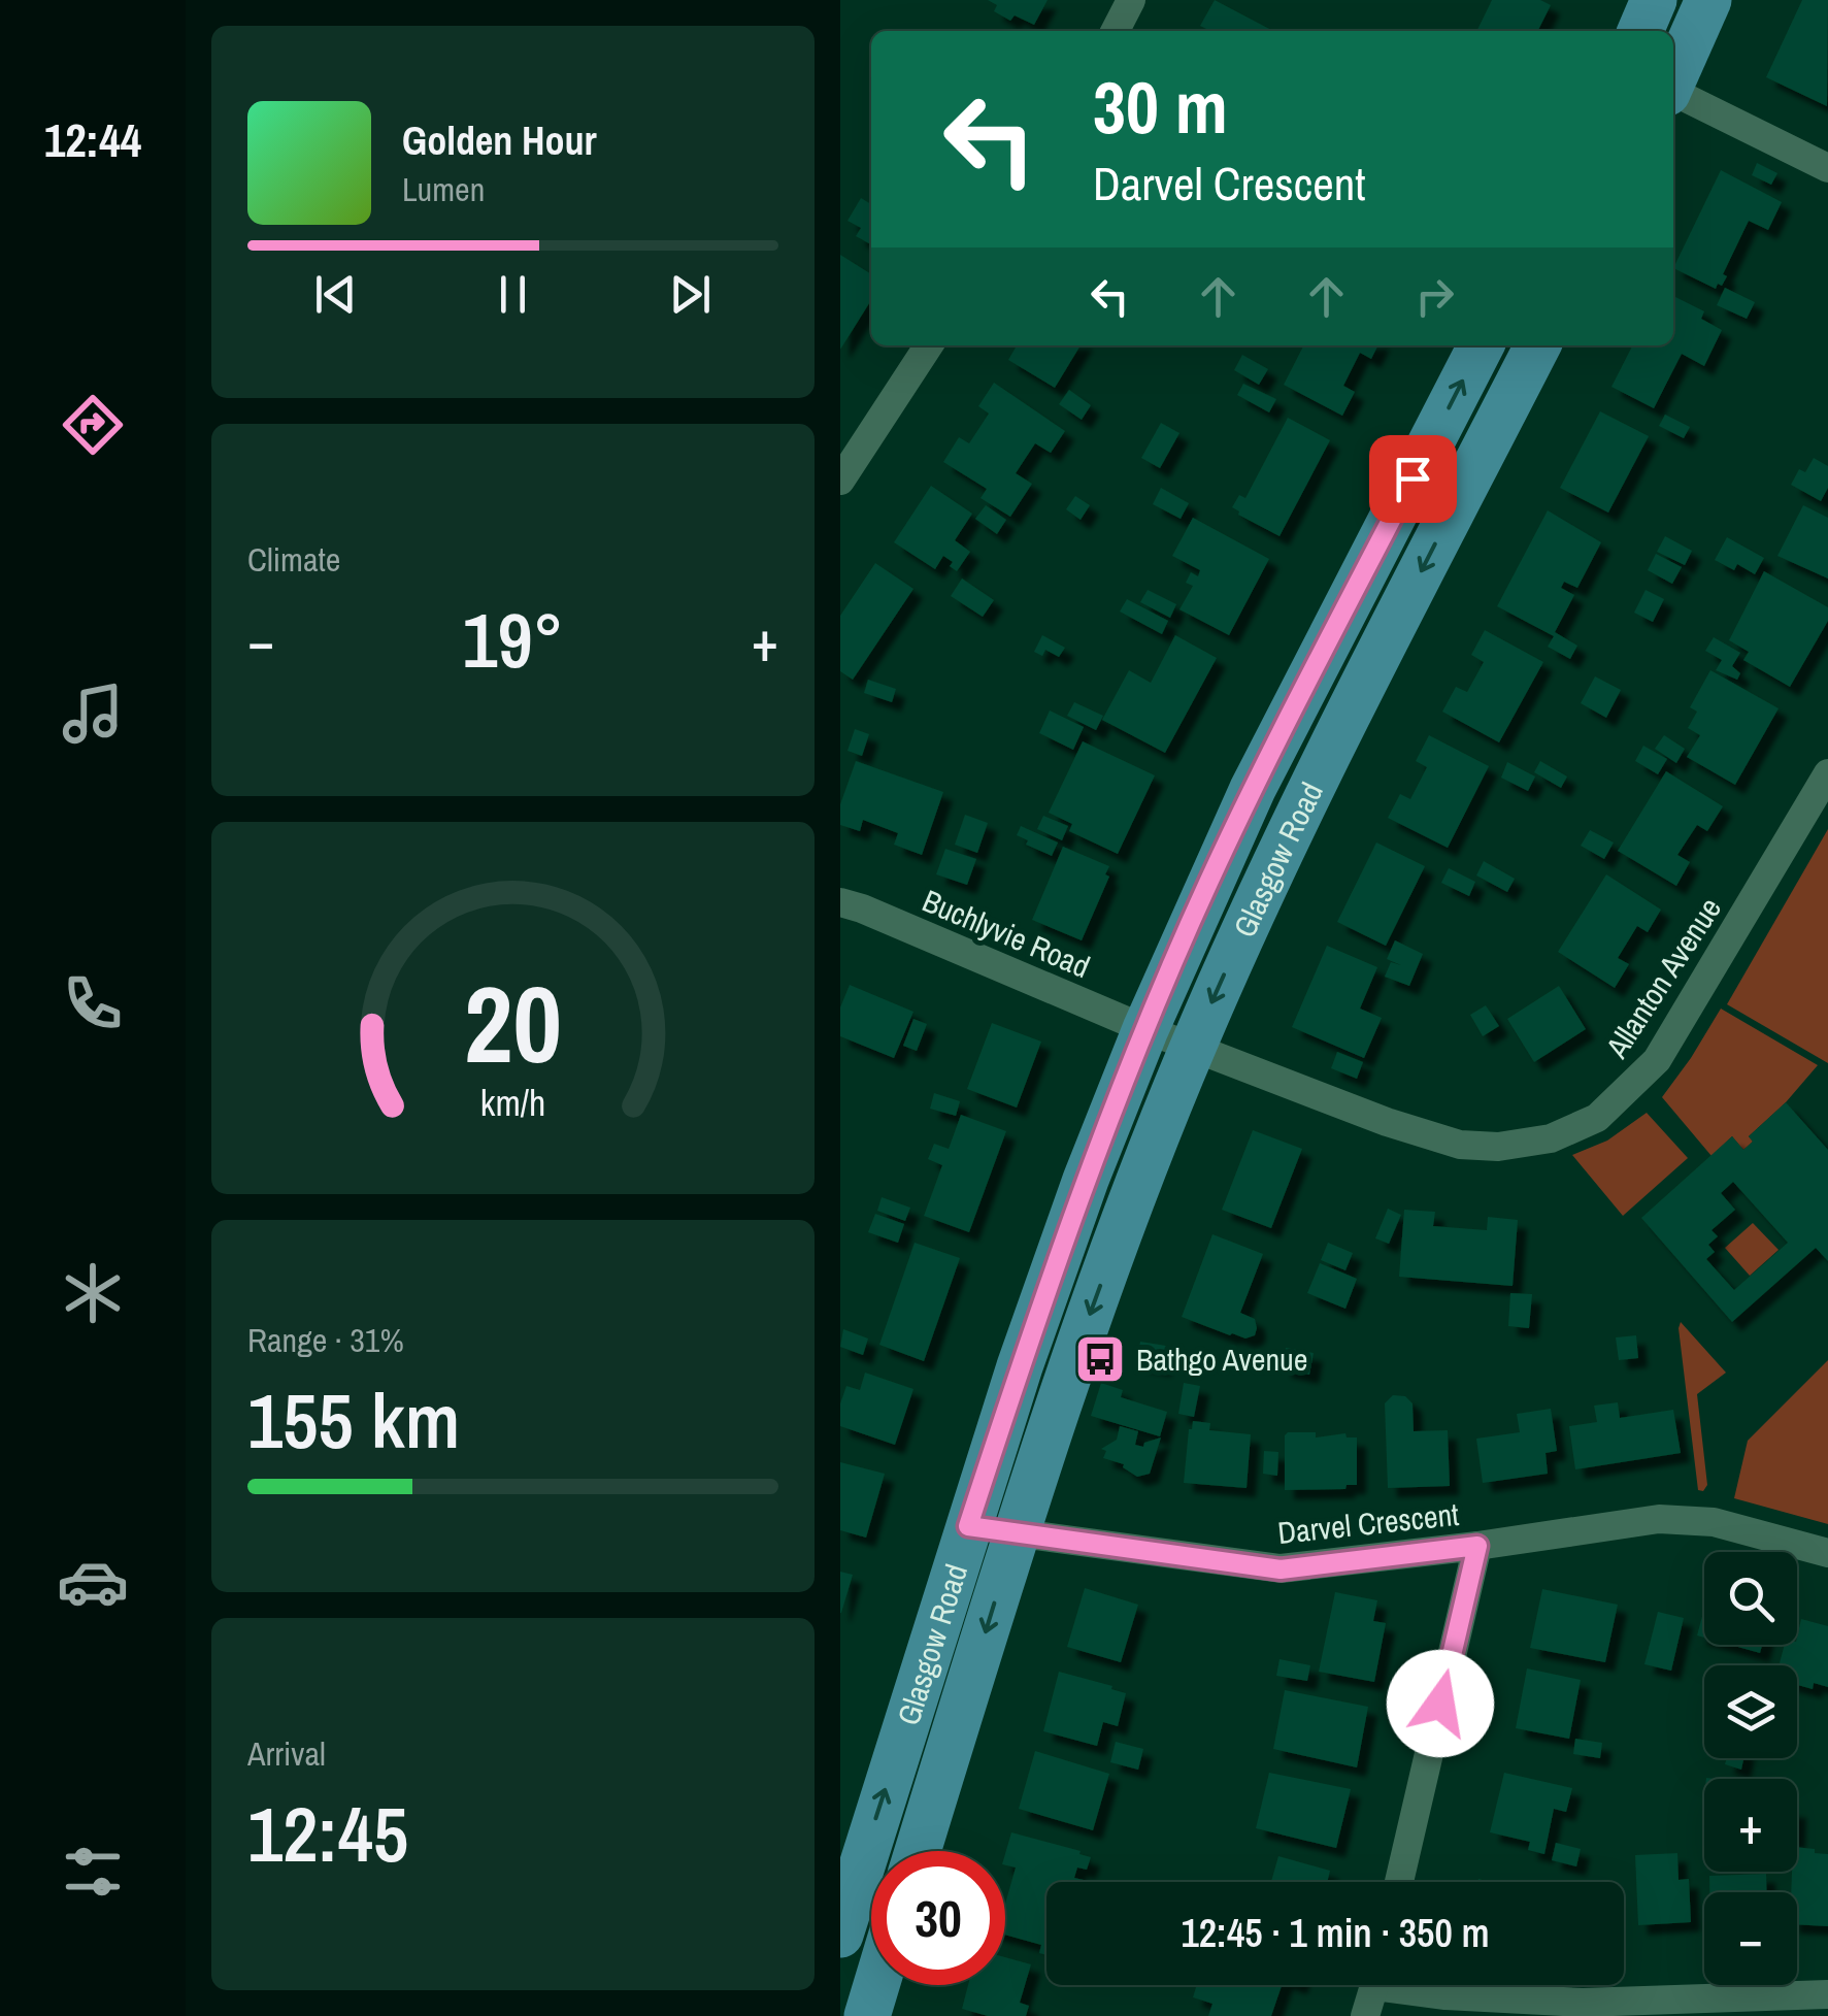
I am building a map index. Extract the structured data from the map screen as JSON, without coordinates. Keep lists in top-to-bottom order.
{
  "streets": {
    "main road": ["Glasgow Road"],
    "street": ["Buchlyvie Road", "Allanton Avenue", "Darvel Crescent"]
  },
  "crossings": [
    ["Glasgow Road", "Buchlyvie Road"],
    ["Glasgow Road", "Allanton Avenue"],
    ["Glasgow Road", "Darvel Crescent"],
    ["Buchlyvie Road", "Allanton Avenue"]
  ],
  "places": {
    "bus stop": ["Bathgo Avenue"]
  },
  "page": {
    "tabs": "12:44",
    "turn": ["30 m", "Darvel Crescent"],
    "song": ["Golden Hour", "Lumen"],
    "tile": [
      "Climate",
      ["Range · 31%", "155 km"],
      ["Arrival", "12:45"]
    ],
    "heat": ["−", "19°", "+"],
    "map_buttons": ["+", "−"],
    "limit": "30",
    "trip": "12:45 · 1 min · 350 m",
    "gauge": ["20", "km/h"]
  }
}
